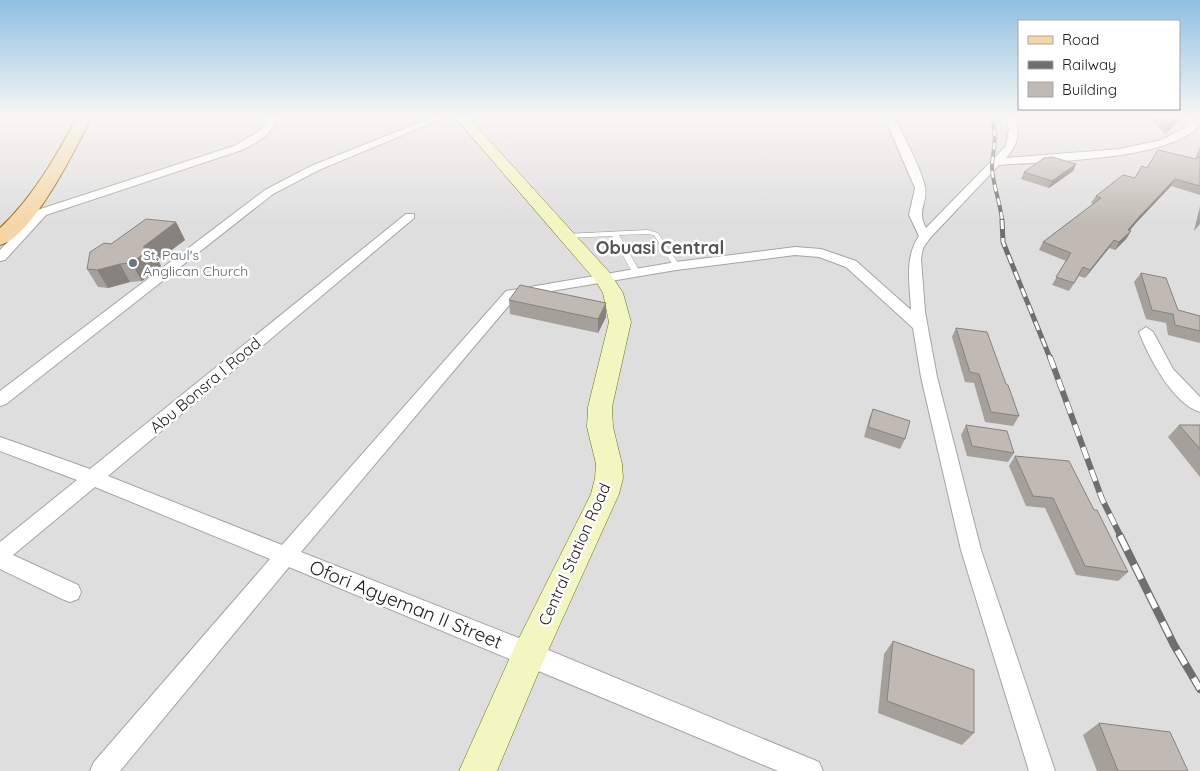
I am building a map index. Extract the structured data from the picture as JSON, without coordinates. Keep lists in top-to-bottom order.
{
  "streets": {
    "street": ["Abu Bonsra I Road", "Central Station Road", "Ofori Agyeman II Street"]
  },
  "crossings": [
    ["Abu Bonsra I Road", "Ofori Agyeman II Street"],
    ["Central Station Road", "Ofori Agyeman II Street"]
  ],
  "districts": ["Obuasi Central"],
  "places": ["St. Paul's Anglican Church"],
  "legend": ["Road", "Railway", "Building"]
}
